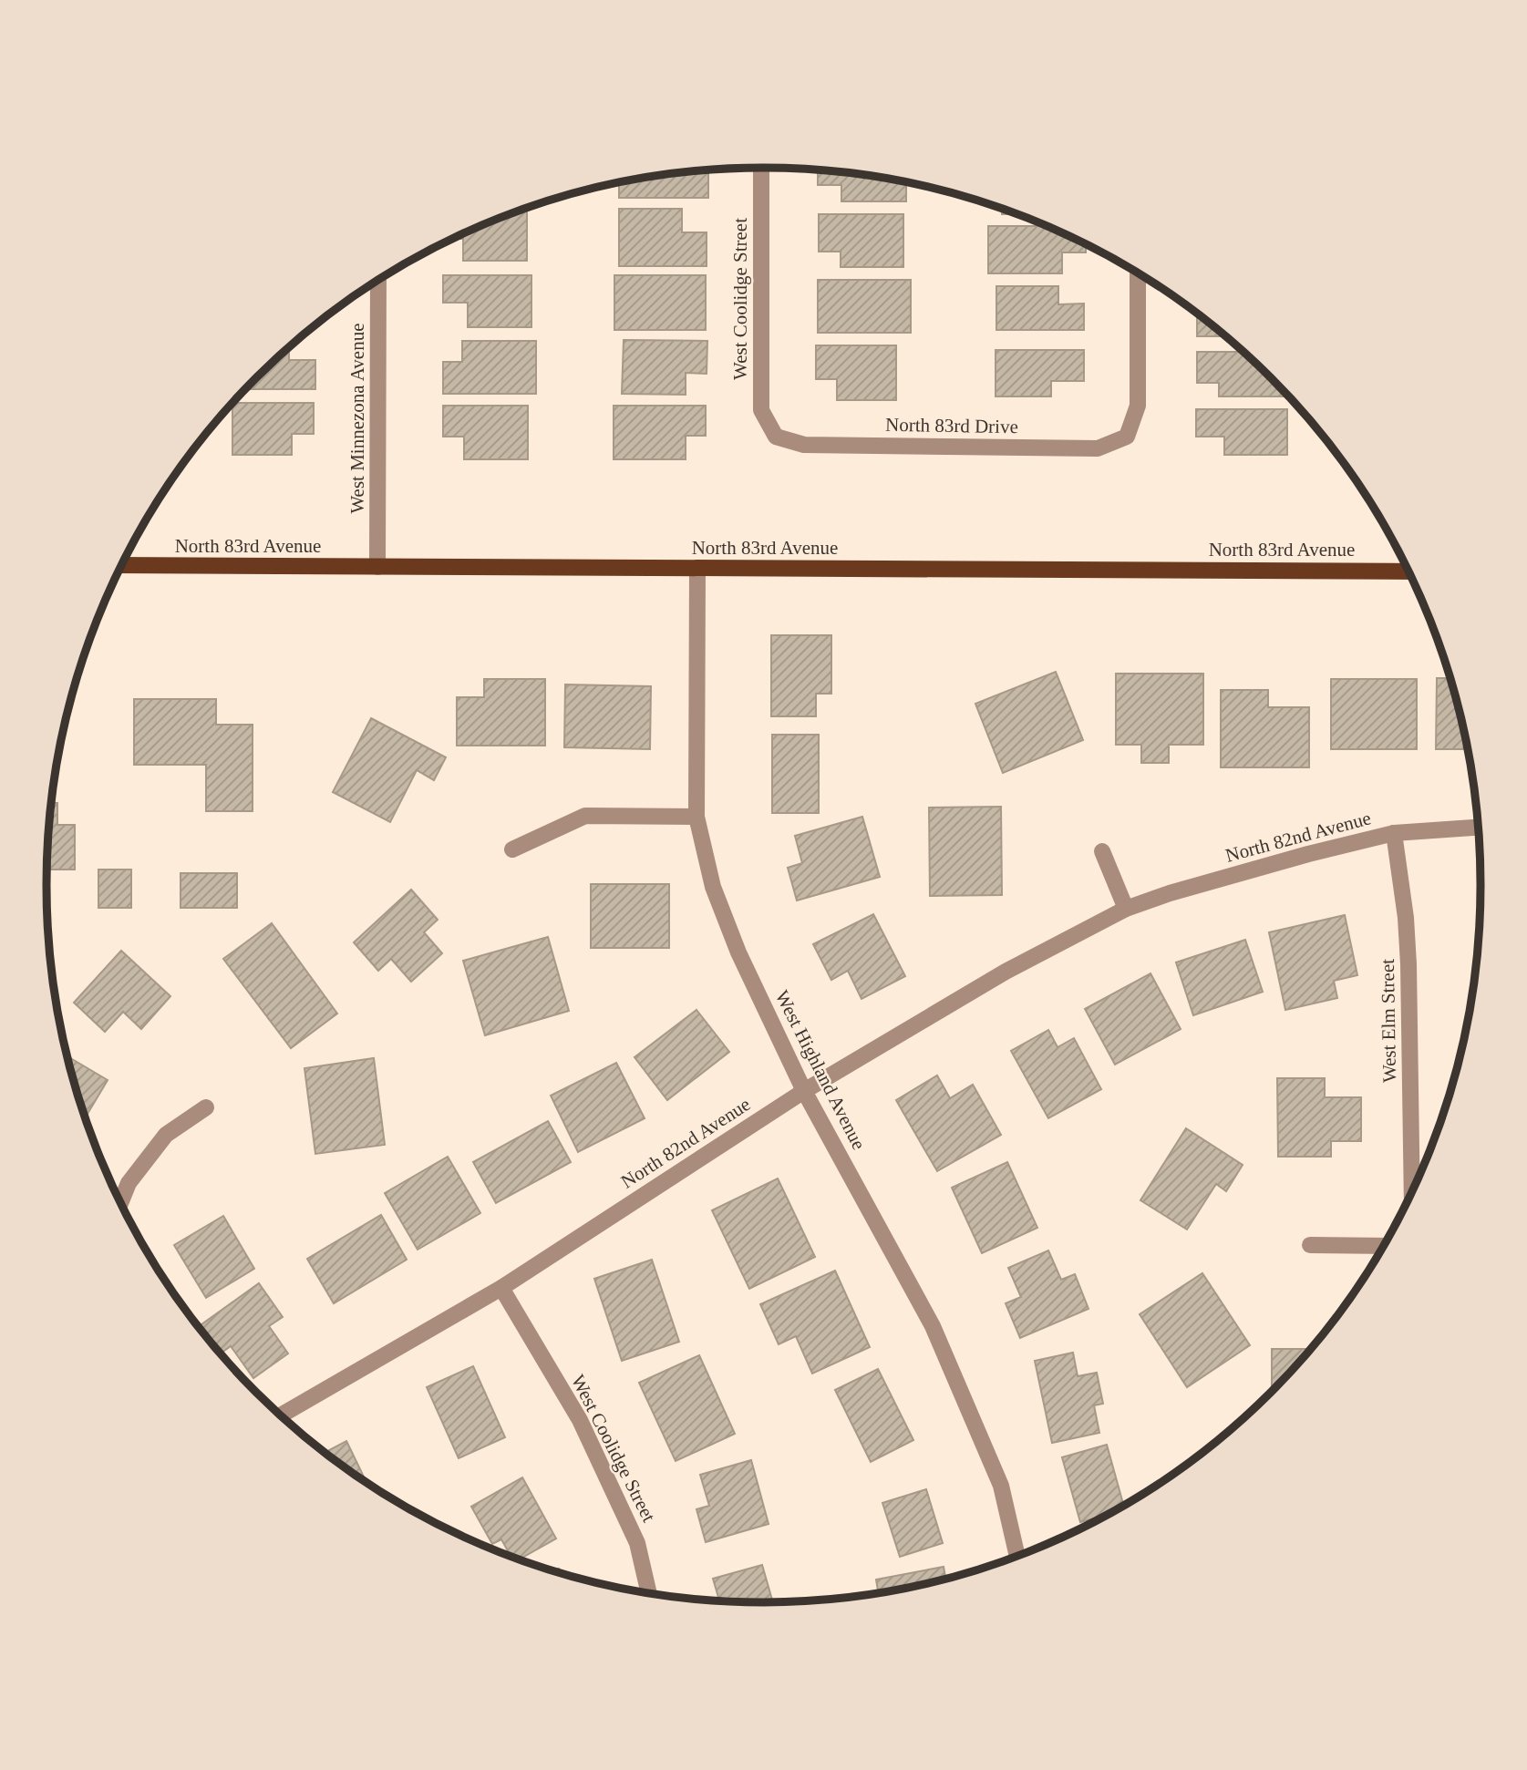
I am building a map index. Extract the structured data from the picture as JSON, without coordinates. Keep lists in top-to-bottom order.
{
  "streets": {
    "main road": ["North 83rd Avenue"],
    "street": [
      "West Coolidge Street",
      "West Minnezona Avenue",
      "North 83rd Drive",
      "North 82nd Avenue",
      "West Elm Street",
      "West Highland Avenue"
    ]
  },
  "crossings": [
    ["West Coolidge Street", "North 83rd Drive"],
    ["West Coolidge Street", "North 82nd Avenue"],
    ["West Minnezona Avenue", "North 83rd Avenue"],
    ["North 83rd Avenue", "West Highland Avenue"],
    ["North 82nd Avenue", "West Elm Street"],
    ["North 82nd Avenue", "West Highland Avenue"]
  ]
}
